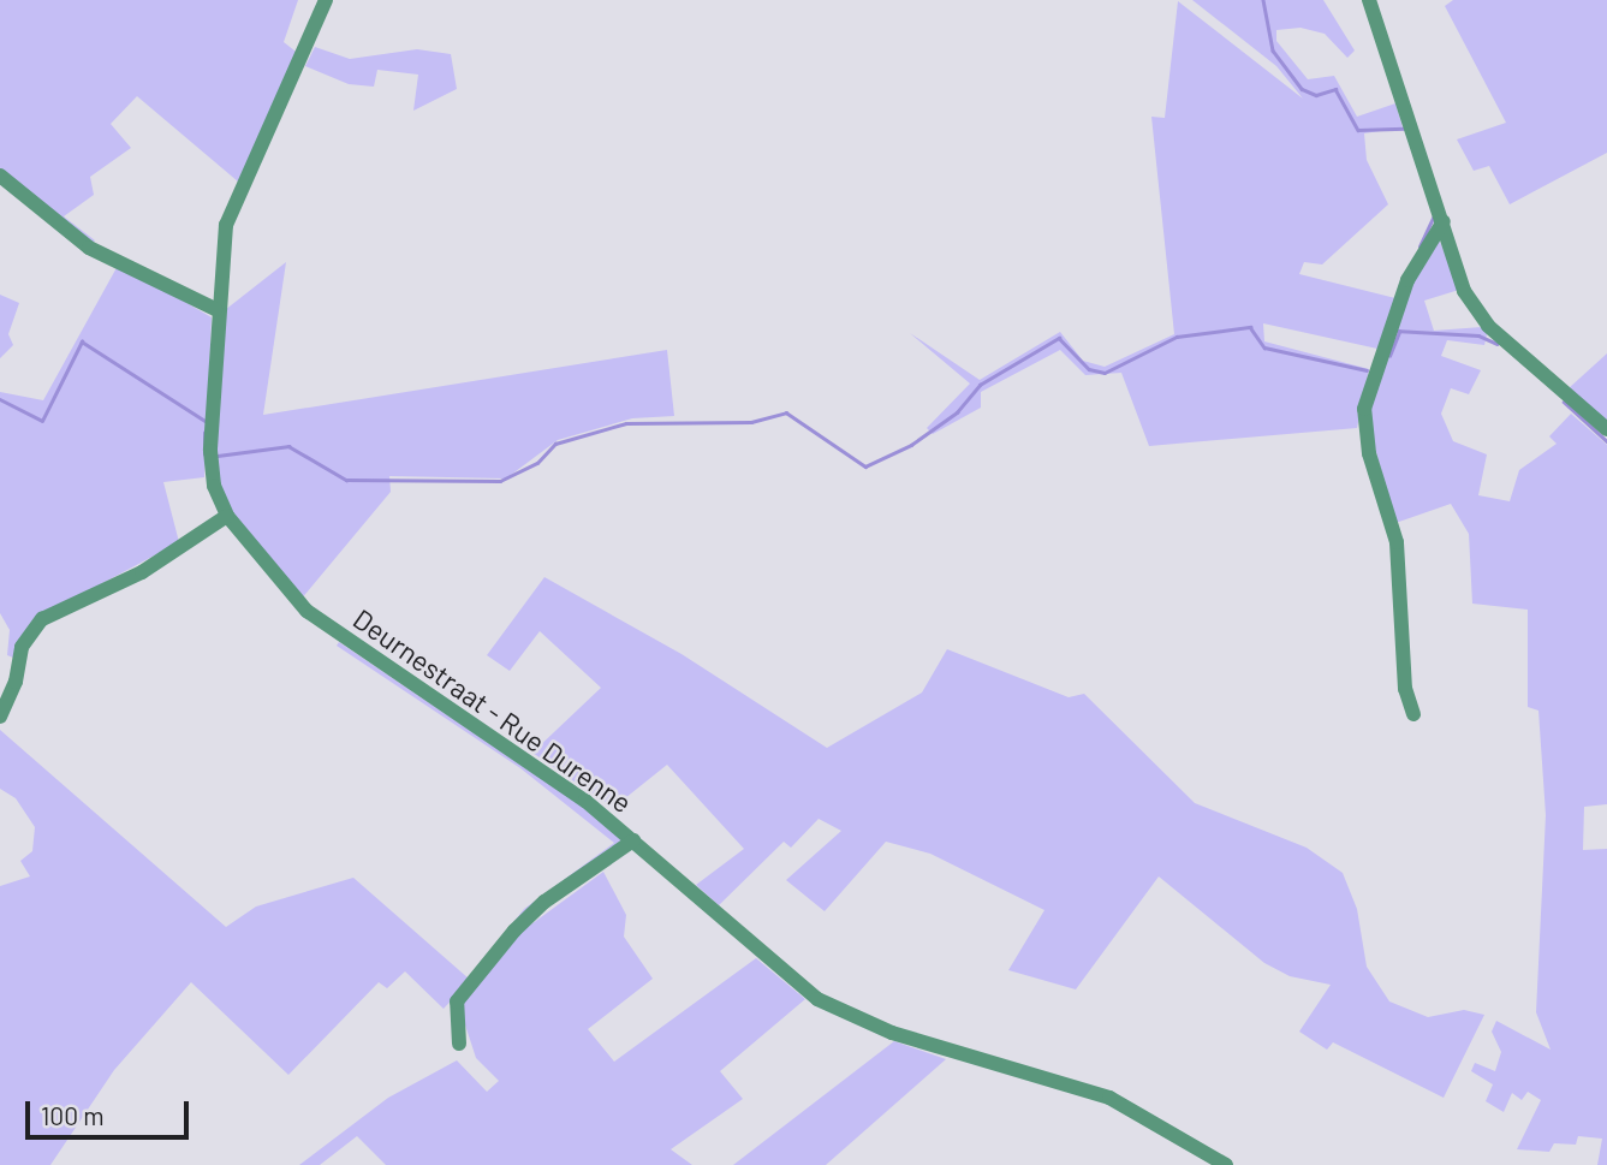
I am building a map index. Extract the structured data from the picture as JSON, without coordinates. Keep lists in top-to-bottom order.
{
  "streets": {
    "street": ["Deurnestraat - Rue Durenne"]
  },
  "scale_bar": "100 m"
}
